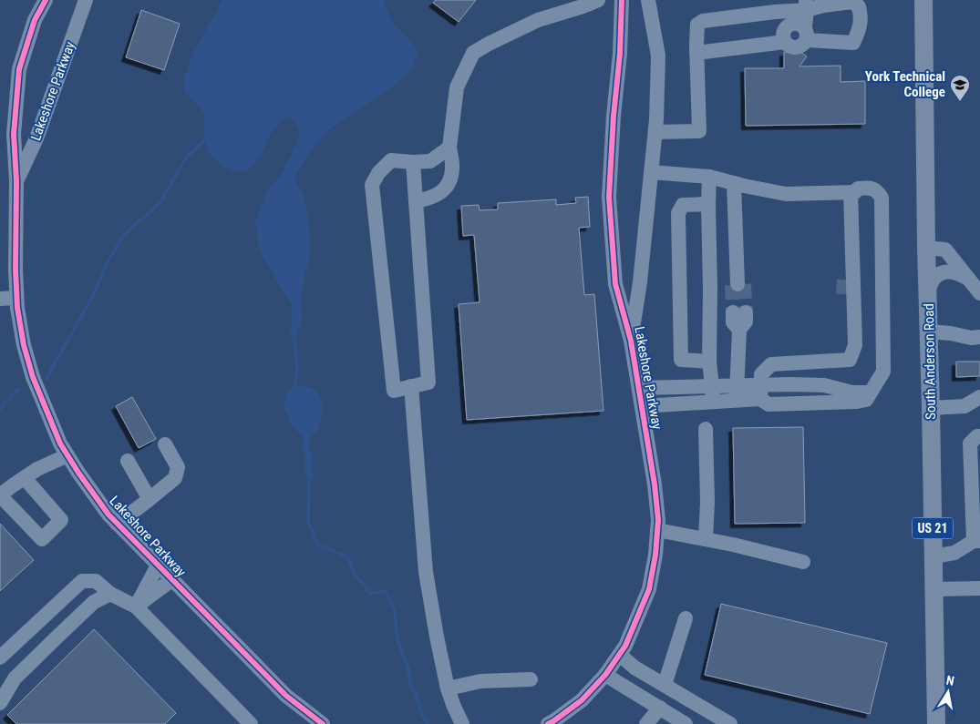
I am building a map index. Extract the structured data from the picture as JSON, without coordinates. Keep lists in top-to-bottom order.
{
  "streets": {
    "main road": ["South Anderson Road", "US 21"],
    "street": ["Lakeshore Parkway"]
  },
  "places": {
    "school or university": ["York Technical College"]
  },
  "north": "top"
}
